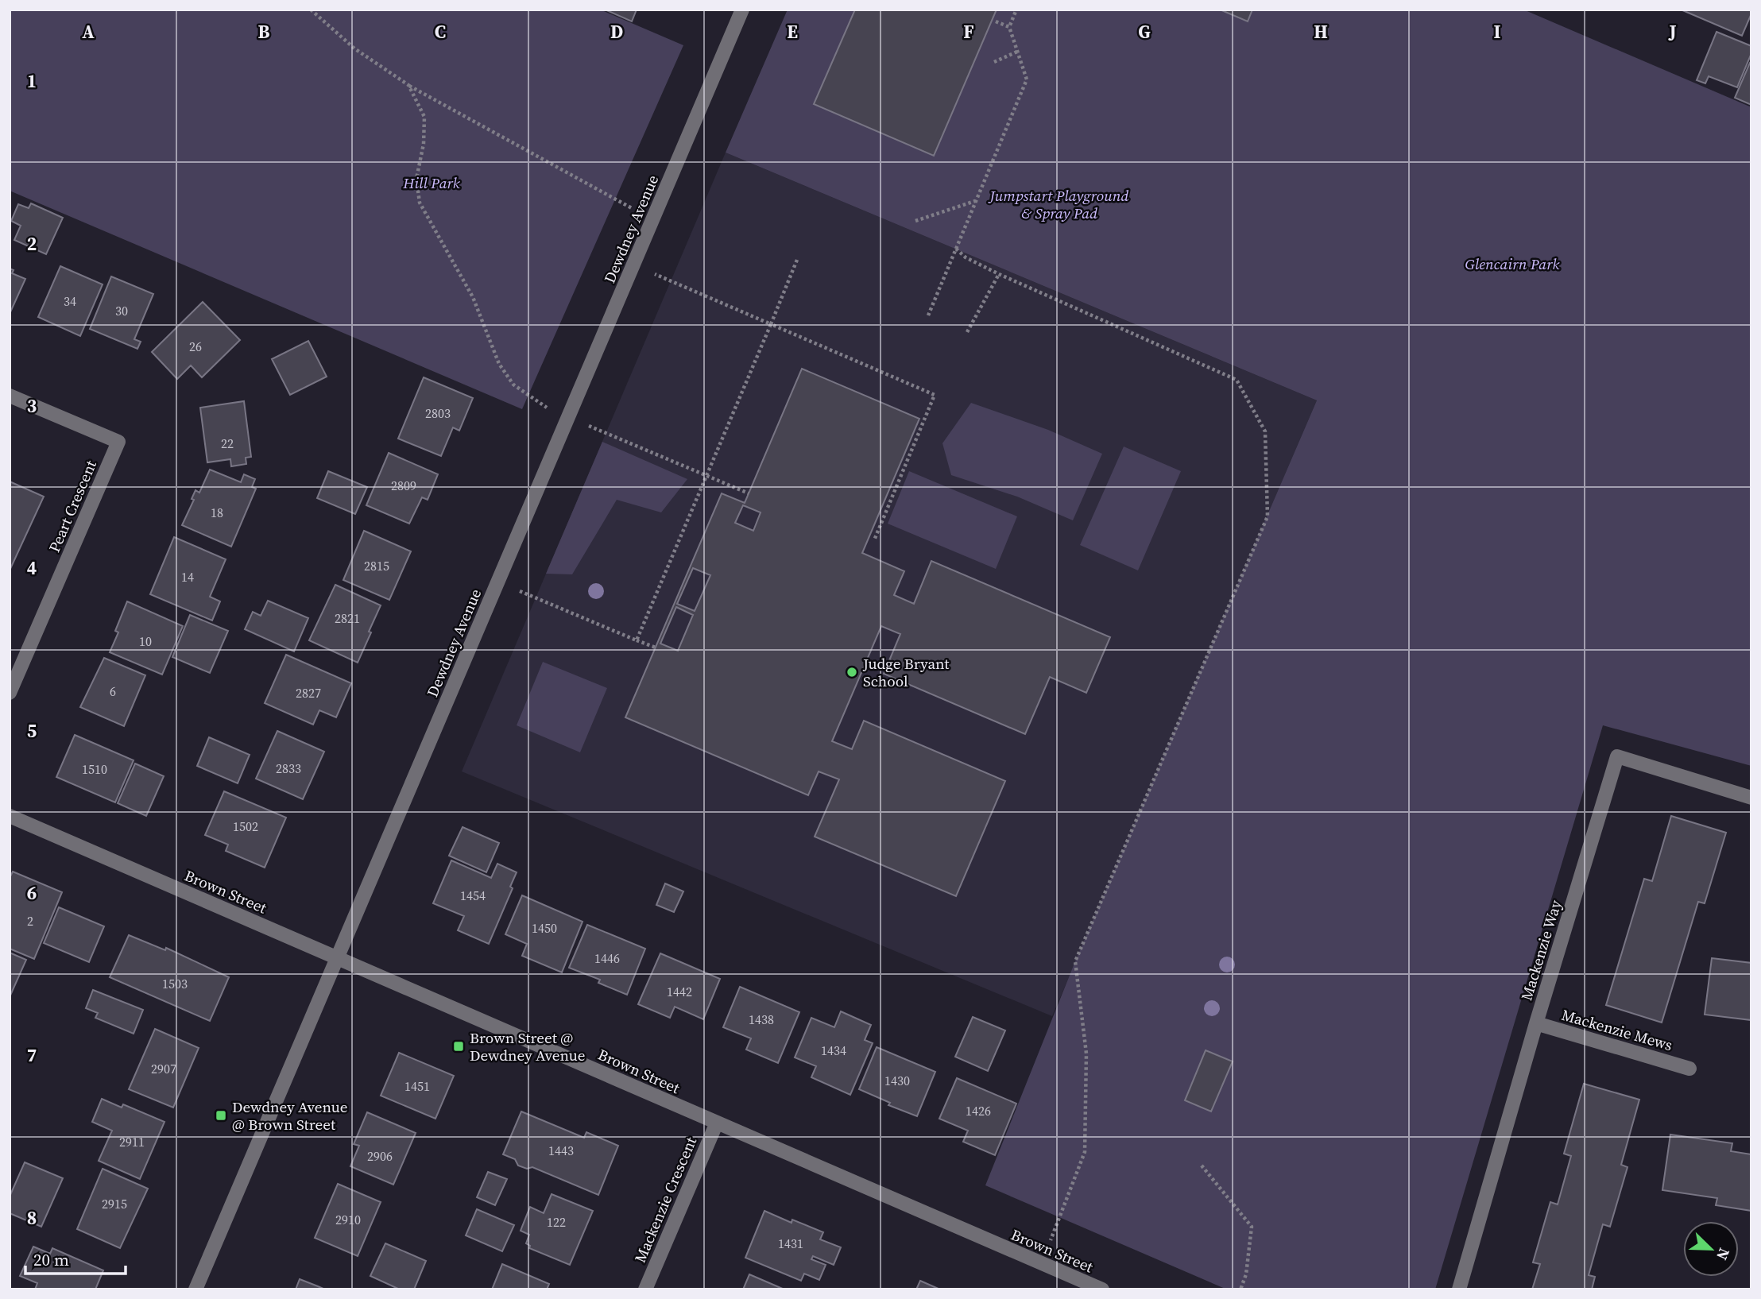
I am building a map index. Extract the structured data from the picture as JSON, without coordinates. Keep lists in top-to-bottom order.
{
  "streets": {
    "street": [
      "Dewdney Avenue",
      "Peart Crescent",
      "Brown Street",
      "Mackenzie Way",
      "Mackenzie Mews",
      "Mackenzie Crescent"
    ]
  },
  "crossings": [
    ["Dewdney Avenue", "Brown Street"],
    ["Brown Street", "Mackenzie Crescent"],
    ["Mackenzie Way", "Mackenzie Mews"]
  ],
  "parks": ["Hill Park", "Jumpstart Playground & Spray Pad", "Glencairn Park"],
  "places": {
    "other": ["Judge Bryant School"],
    "transit": ["Brown Street @ Dewdney Avenue", "Dewdney Avenue @ Brown Street"]
  },
  "house_numbers": [
    "34",
    "30",
    "26",
    "2803",
    "22",
    "2809",
    "18",
    "2815",
    "14",
    "2821",
    "10",
    "6",
    "2827",
    "2833",
    "1510",
    "1502",
    "1454",
    "2",
    "1450",
    "1446",
    "1503",
    "1442",
    "1438",
    "1434",
    "2907",
    "1430",
    "1451",
    "1426",
    "2911",
    "1443",
    "2906",
    "2915",
    "2910",
    "122",
    "1431"
  ],
  "scale_bar": "20 m",
  "north": "bottom right",
  "grid": {
    "columns": [
      "A",
      "B",
      "C",
      "D",
      "E",
      "F",
      "G",
      "H",
      "I",
      "J"
    ],
    "rows": [
      "1",
      "2",
      "3",
      "4",
      "5",
      "6",
      "7",
      "8"
    ]
  }
}
